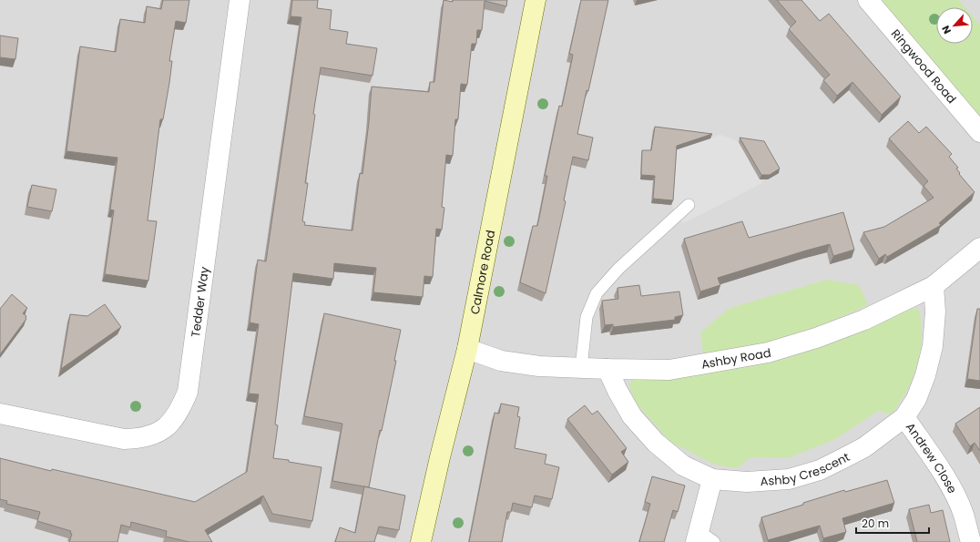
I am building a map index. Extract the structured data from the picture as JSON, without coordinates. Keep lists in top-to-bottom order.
{
  "streets": {
    "street": [
      "Ringwood Road",
      "Calmore Road",
      "Tedder Way",
      "Ashby Road",
      "Andrew Close",
      "Ashby Crescent"
    ]
  },
  "crossings": [
    ["Calmore Road", "Ashby Road"],
    ["Ashby Road", "Ashby Crescent"],
    ["Andrew Close", "Ashby Crescent"]
  ],
  "scale_bar": "20 m",
  "north": "bottom left"
}
